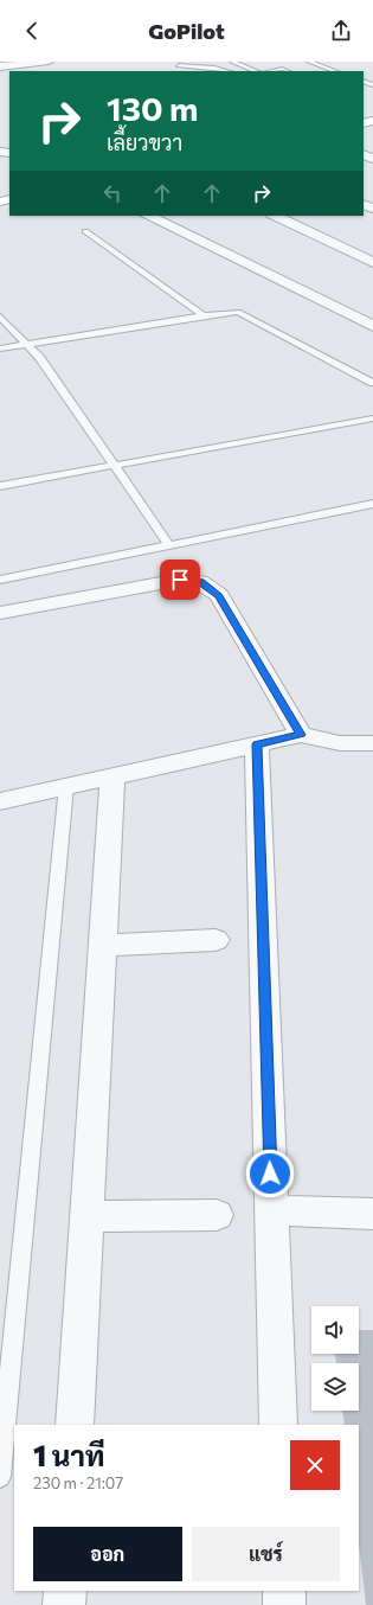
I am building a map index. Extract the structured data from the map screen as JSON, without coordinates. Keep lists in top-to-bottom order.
{
  "page": {
    "header": "GoPilot",
    "turn": ["130 m", "เลี้ยวขวา"],
    "heading": ["1 นาที", "230 m · 21:07"],
    "buttons": ["ออก", "แชร์"]
  }
}
